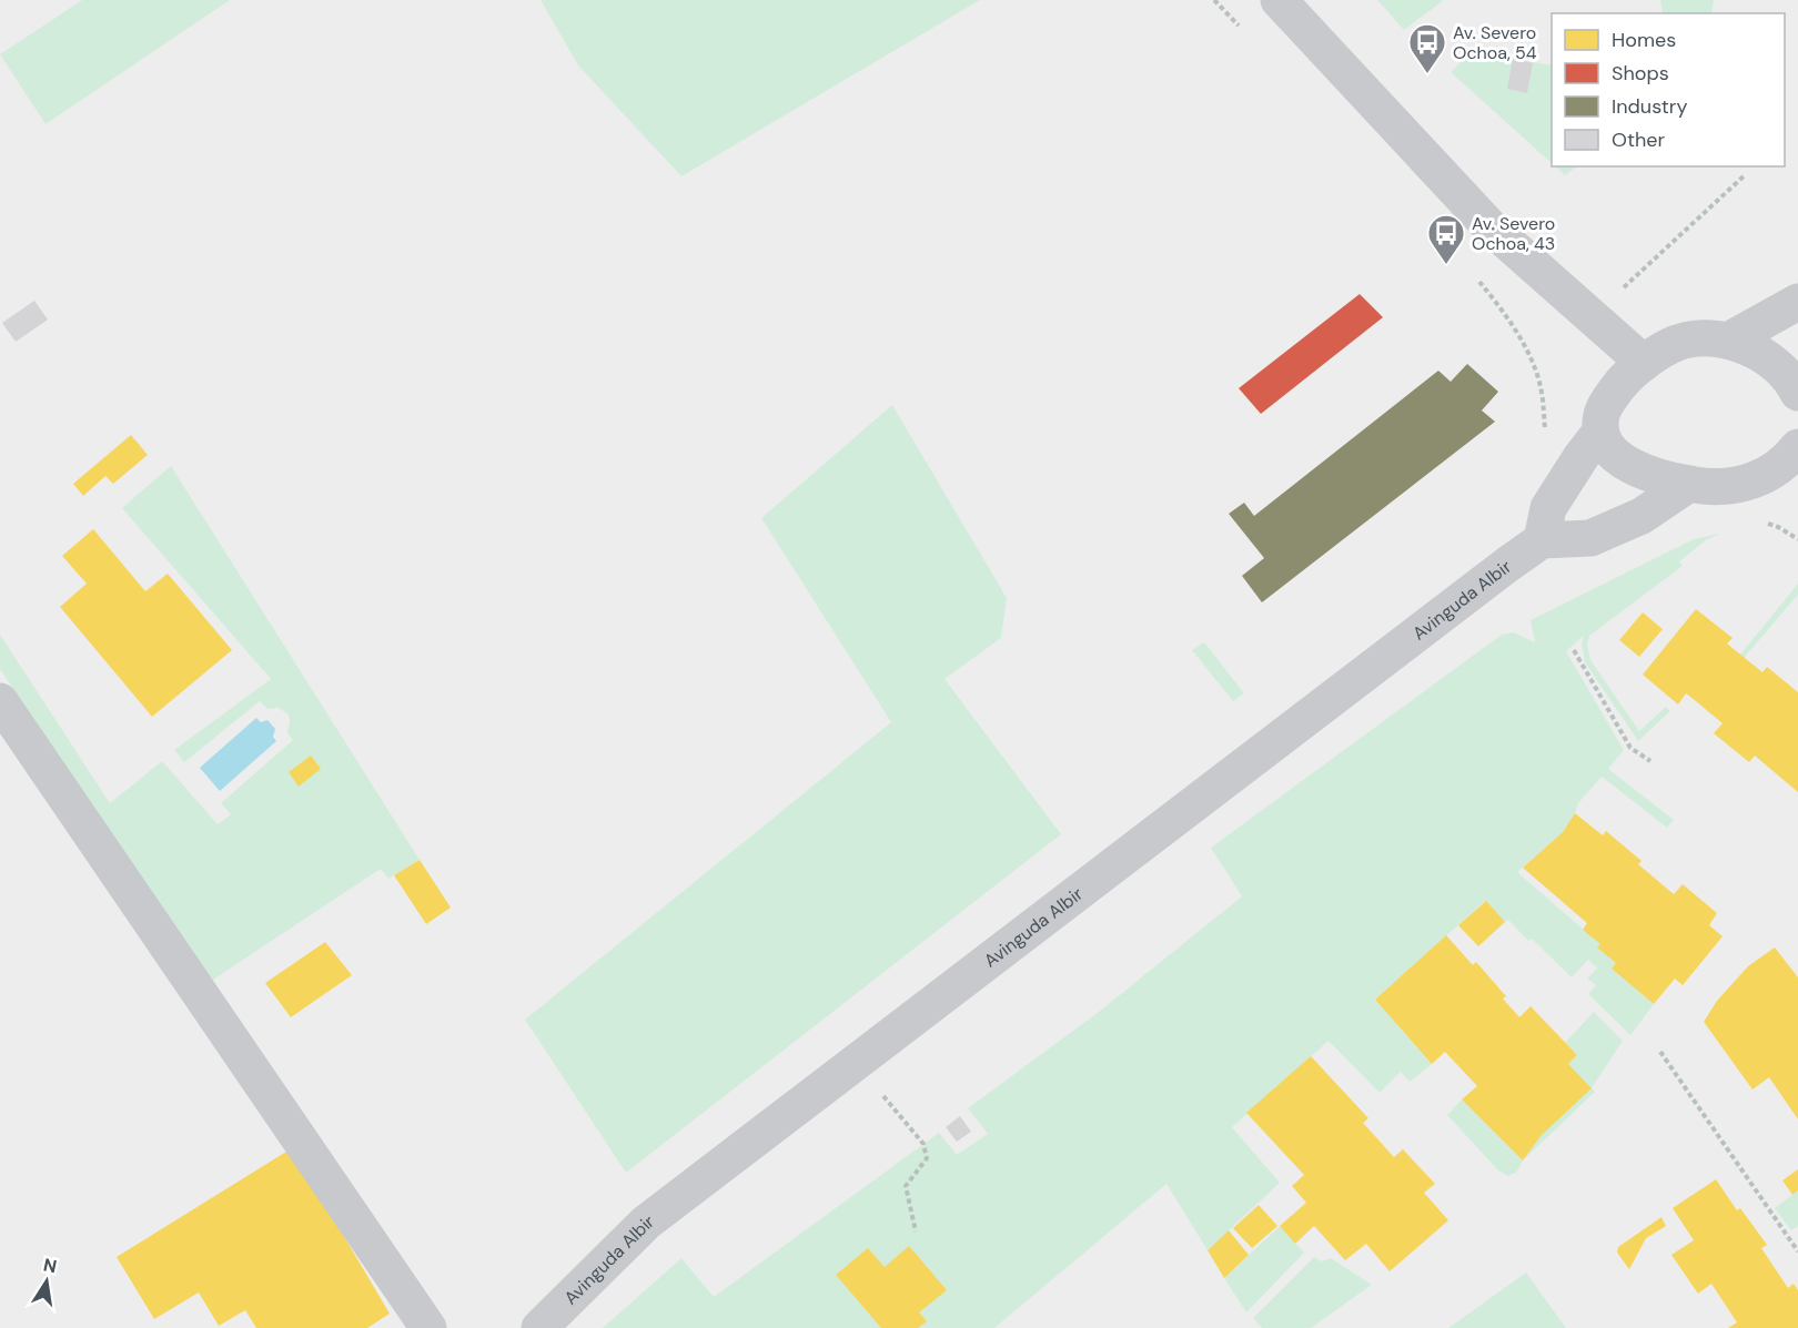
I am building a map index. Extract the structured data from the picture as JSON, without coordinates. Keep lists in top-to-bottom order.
{
  "streets": {
    "street": ["Avinguda Albir"]
  },
  "places": {
    "bus stop": ["Av. Severo Ochoa, 54", "Av. Severo Ochoa, 43"]
  },
  "legend": [
    "Homes",
    "Shops",
    "Industry",
    "Other"
  ],
  "north": "top"
}
